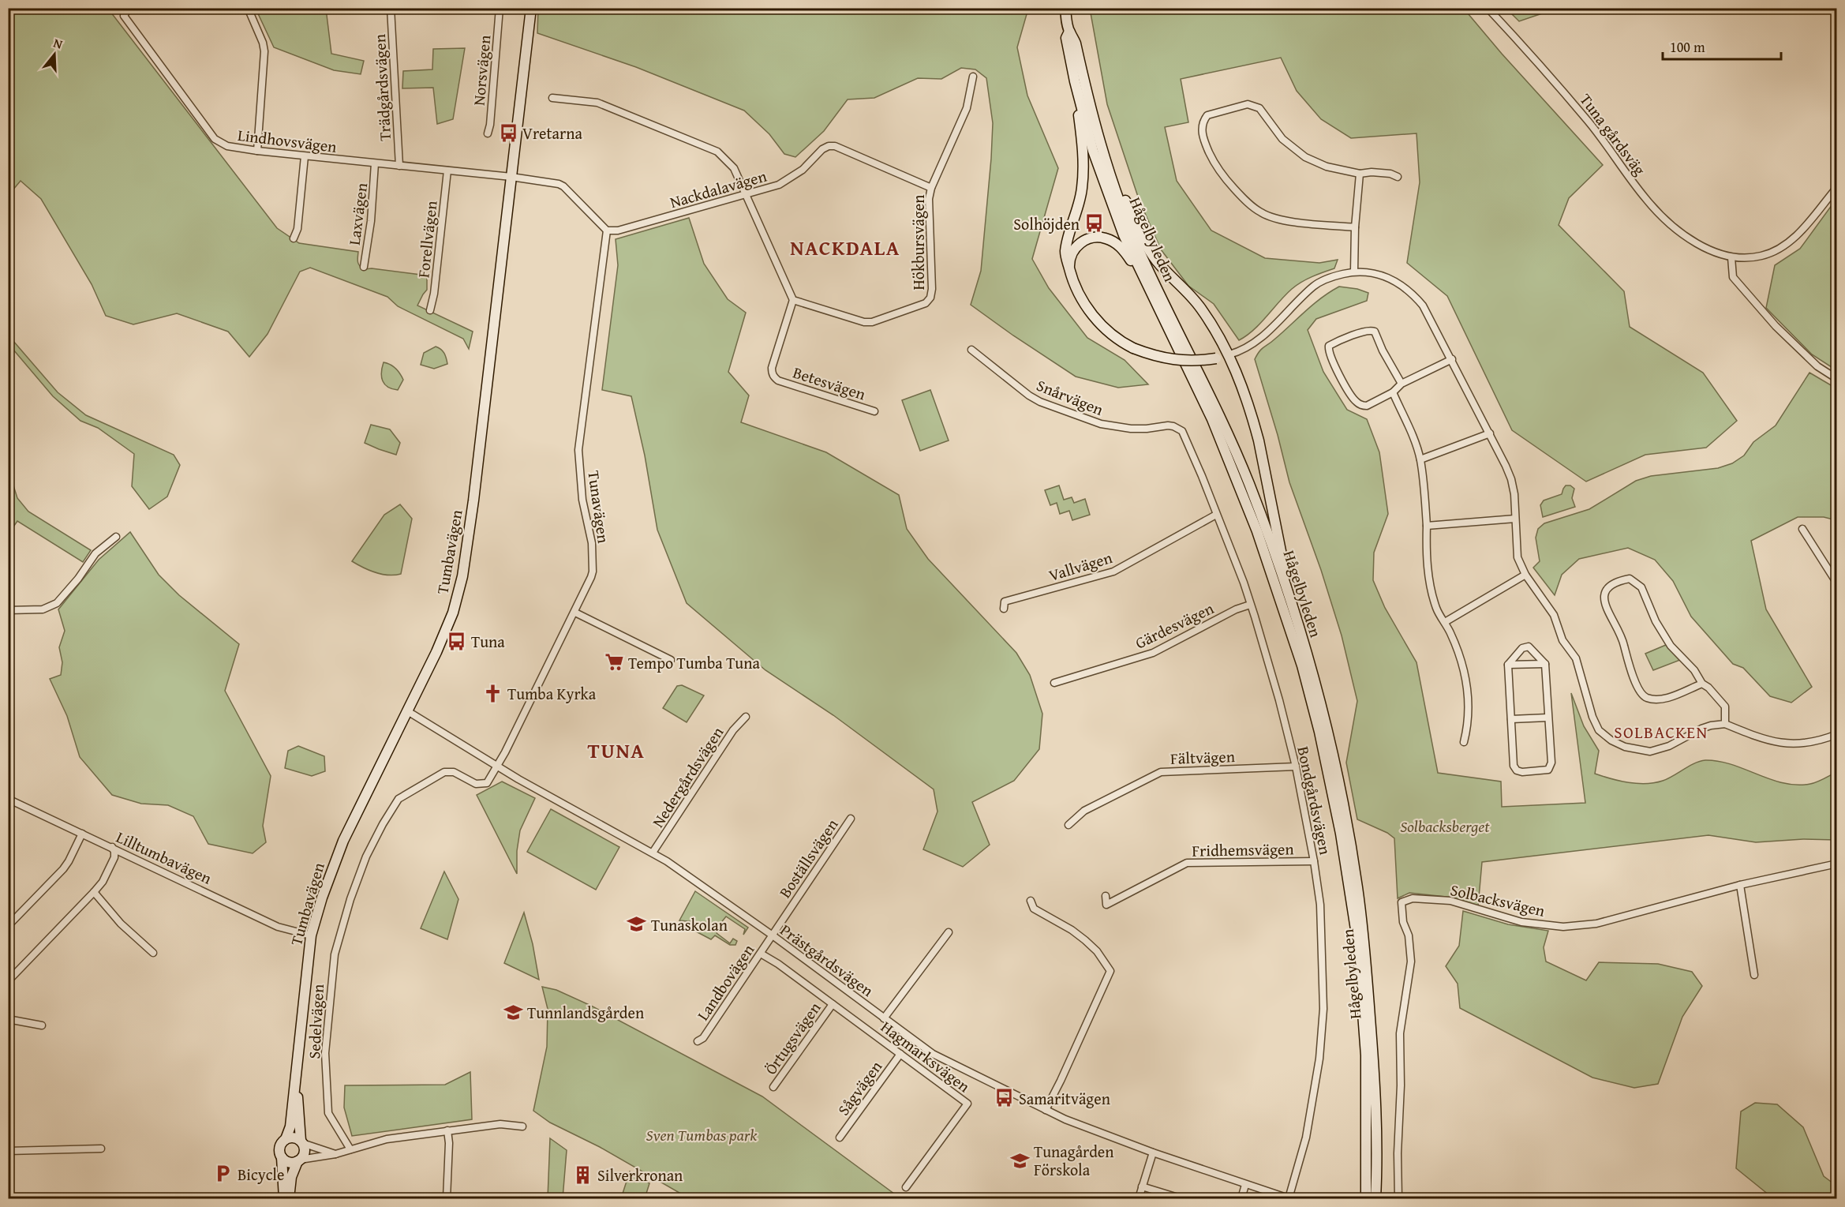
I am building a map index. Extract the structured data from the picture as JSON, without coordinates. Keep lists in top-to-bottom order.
{
  "streets": {
    "main road": ["Hågelbyleden", "Tumbavägen"],
    "street": [
      "Norsvägen",
      "Trädgårdsvägen",
      "Tuna gårdsväg",
      "Lindhovsvägen",
      "Nackdalavägen",
      "Laxvägen",
      "Forellvägen",
      "Hökbursvägen",
      "Betesvägen",
      "Snårvägen",
      "Tunavägen",
      "Vallvägen",
      "Gärdesvägen",
      "Fältvägen",
      "Nedergårdsvägen",
      "Bondgårdsvägen",
      "Fridhemsvägen",
      "Lilltumbavägen",
      "Boställsvägen",
      "Solbacksvägen",
      "Prästgårdsvägen",
      "Landbovägen",
      "Sedelvägen",
      "Örtugsvägen",
      "Hagmarksvägen",
      "Sågvägen"
    ]
  },
  "crossings": [
    ["Trädgårdsvägen", "Lindhovsvägen"],
    ["Lindhovsvägen", "Laxvägen"],
    ["Lindhovsvägen", "Forellvägen"],
    ["Lindhovsvägen", "Tumbavägen"],
    ["Nackdalavägen", "Hökbursvägen"],
    ["Nackdalavägen", "Tunavägen"],
    ["Hökbursvägen", "Betesvägen"],
    ["Snårvägen", "Bondgårdsvägen"],
    ["Tunavägen", "Prästgårdsvägen"],
    ["Tunavägen", "Sedelvägen"],
    ["Tumbavägen", "Lilltumbavägen"],
    ["Tumbavägen", "Prästgårdsvägen"],
    ["Vallvägen", "Bondgårdsvägen"],
    ["Gärdesvägen", "Bondgårdsvägen"],
    ["Fältvägen", "Bondgårdsvägen"],
    ["Nedergårdsvägen", "Prästgårdsvägen"],
    ["Bondgårdsvägen", "Fridhemsvägen"],
    ["Bondgårdsvägen", "Prästgårdsvägen"],
    ["Boställsvägen", "Prästgårdsvägen"],
    ["Boställsvägen", "Landbovägen"],
    ["Prästgårdsvägen", "Landbovägen"],
    ["Prästgårdsvägen", "Sedelvägen"],
    ["Landbovägen", "Hagmarksvägen"],
    ["Örtugsvägen", "Hagmarksvägen"],
    ["Hagmarksvägen", "Sågvägen"]
  ],
  "districts": ["NACKDALA", "SOLBACKEN", "TUNA"],
  "parks": ["Solbacksberget", "Sven Tumbas park"],
  "places": {
    "bus stop": [
      "Vretarna",
      "Solhöjden",
      "Tuna",
      "Samaritvägen"
    ],
    "supermarket": ["Tempo Tumba Tuna"],
    "church": ["Tumba Kyrka"],
    "school or university": ["Tunaskolan", "Tunnlandsgården", "Tunagården Förskola"],
    "parking": ["Bicycle"],
    "building": ["Silverkronan"]
  },
  "scale_bar": "100 m",
  "north": "top"
}
